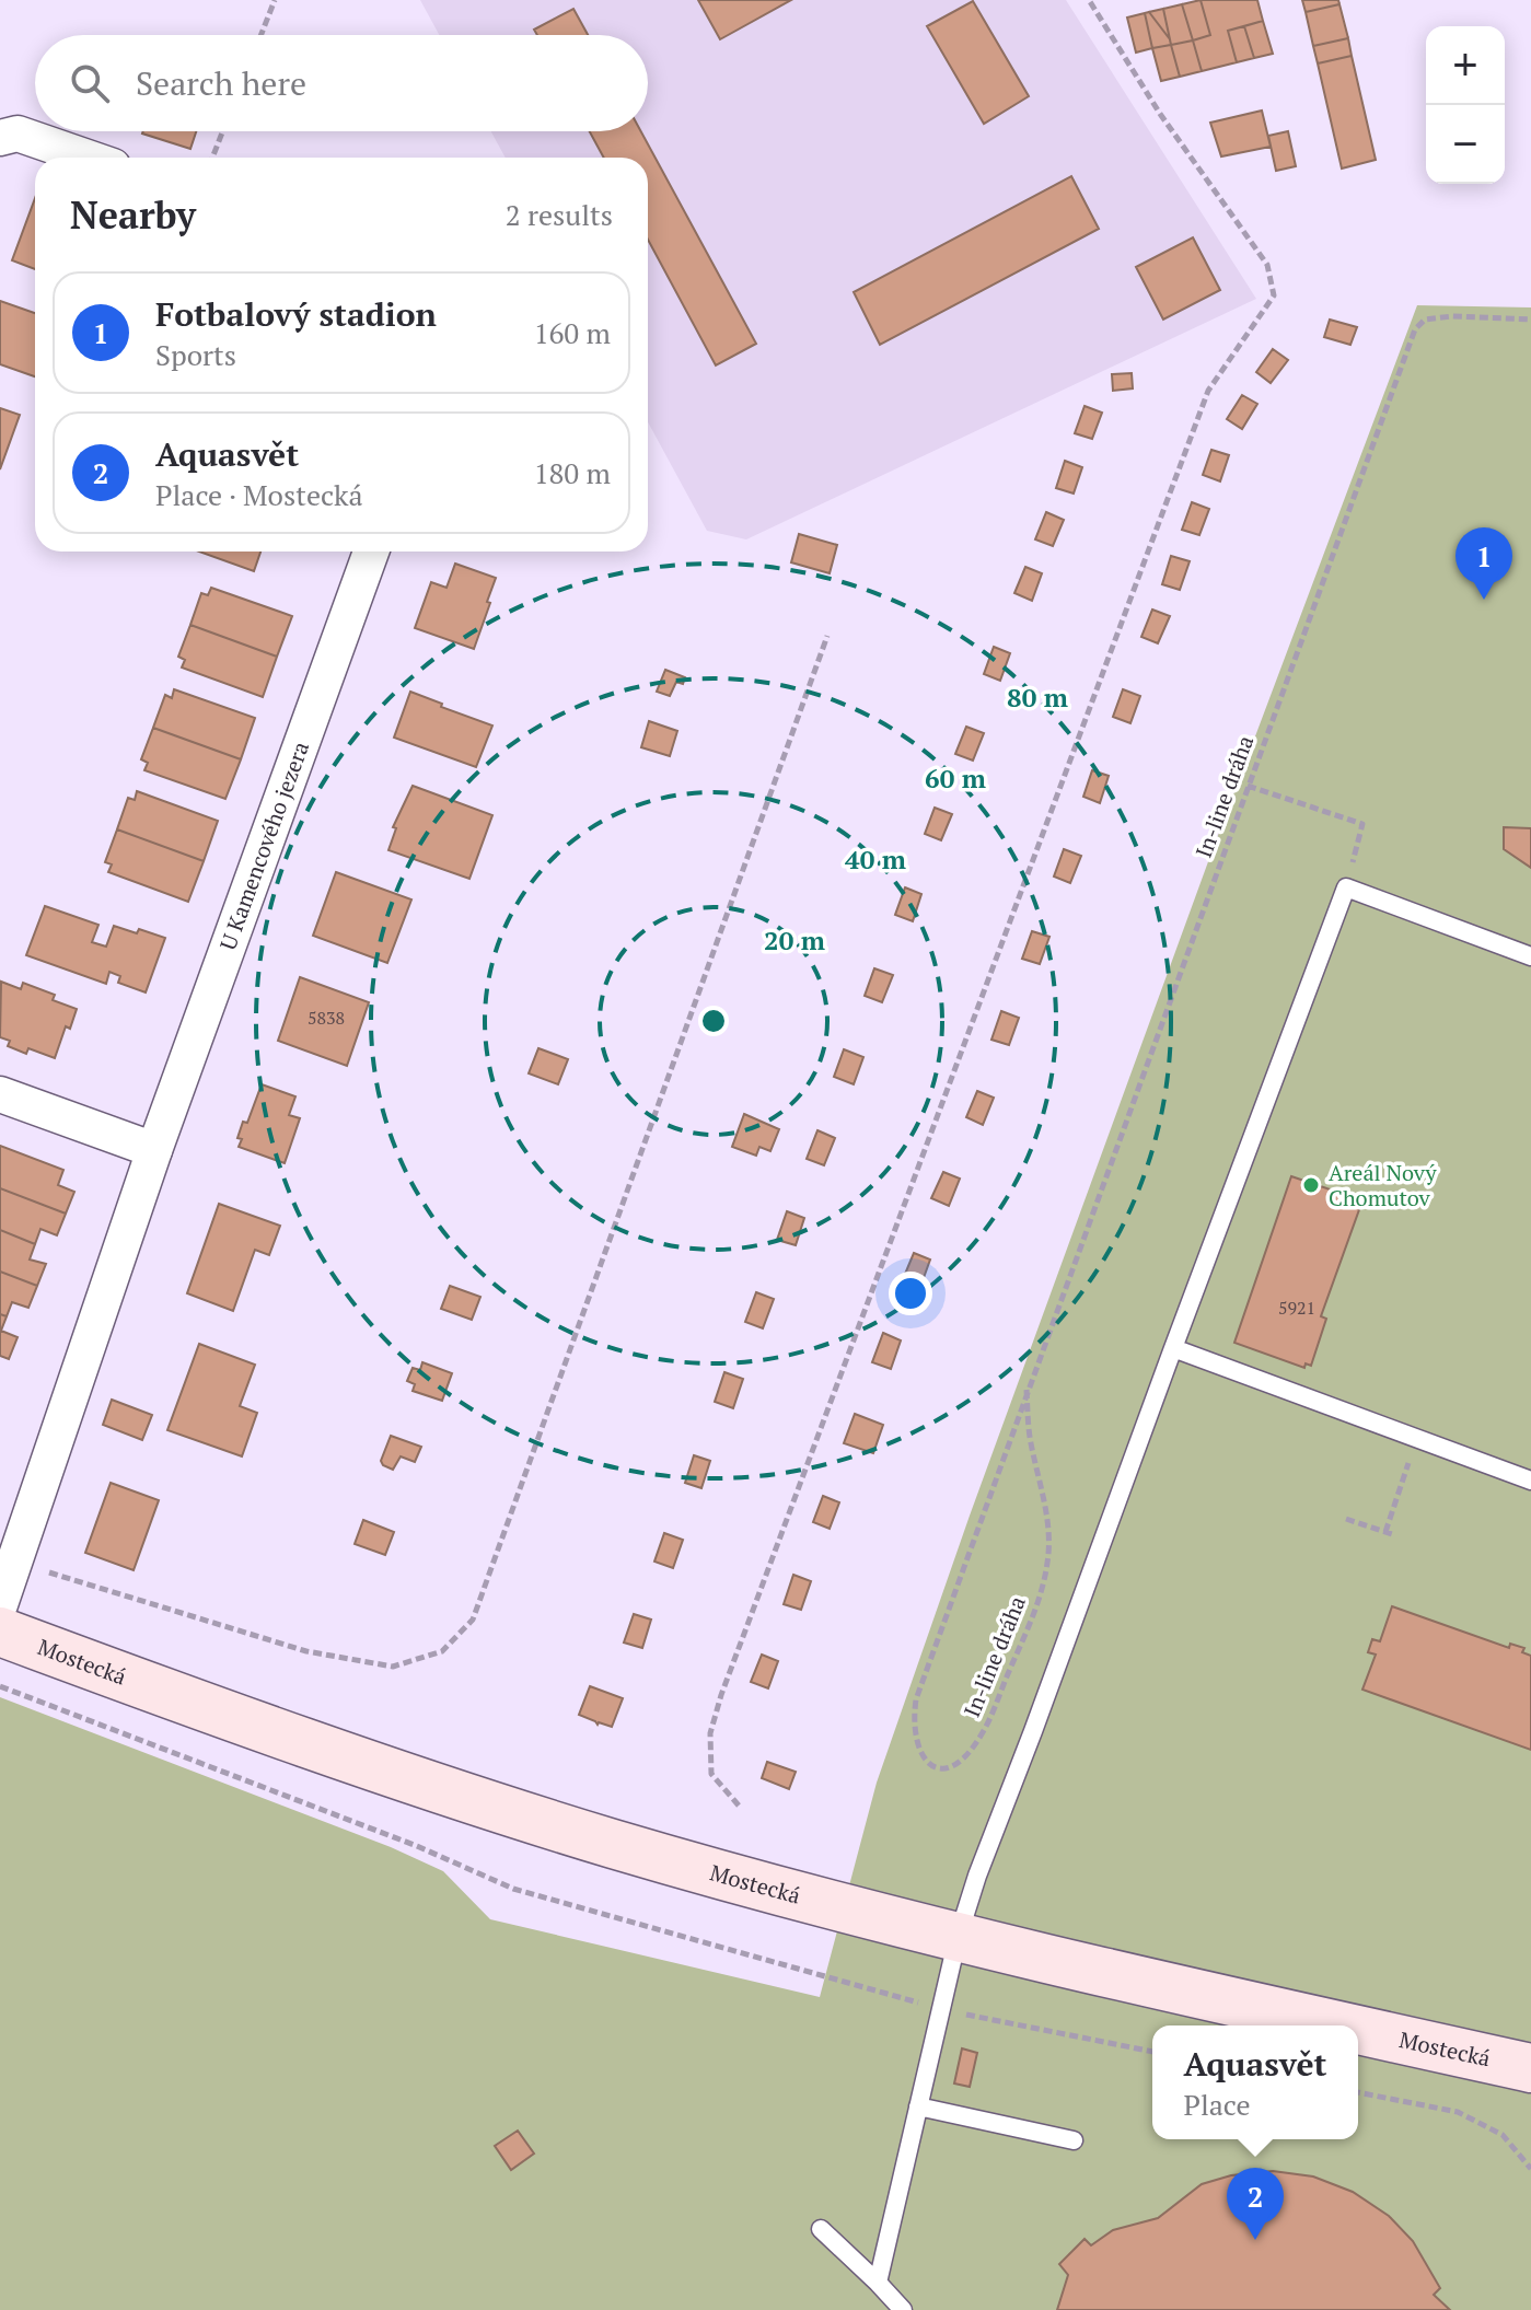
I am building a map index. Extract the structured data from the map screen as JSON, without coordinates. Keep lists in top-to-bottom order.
{
  "streets": {
    "street": ["U Kamencového jezera", "Mostecká"],
    "path": ["In-line dráha"]
  },
  "places": ["Areál Nový Chomutov"],
  "house_numbers": ["5838", "5921"],
  "page": {
    "map_buttons": ["+", "−"],
    "search": "Search here",
    "heading": ["Nearby", "2 results"],
    "list": [
      {
        "mark": "1",
        "name": "Fotbalový stadion",
        "note": "Sports",
        "value": "160 m"
      },
      {
        "mark": "2",
        "name": "Aquasvět",
        "note": "Place · Mostecká",
        "value": "180 m"
      }
    ],
    "pins": ["1", "2"],
    "popup": ["Aquasvět", "Place"]
  },
  "rings": [
    "80 m",
    "60 m",
    "40 m",
    "20 m"
  ]
}
